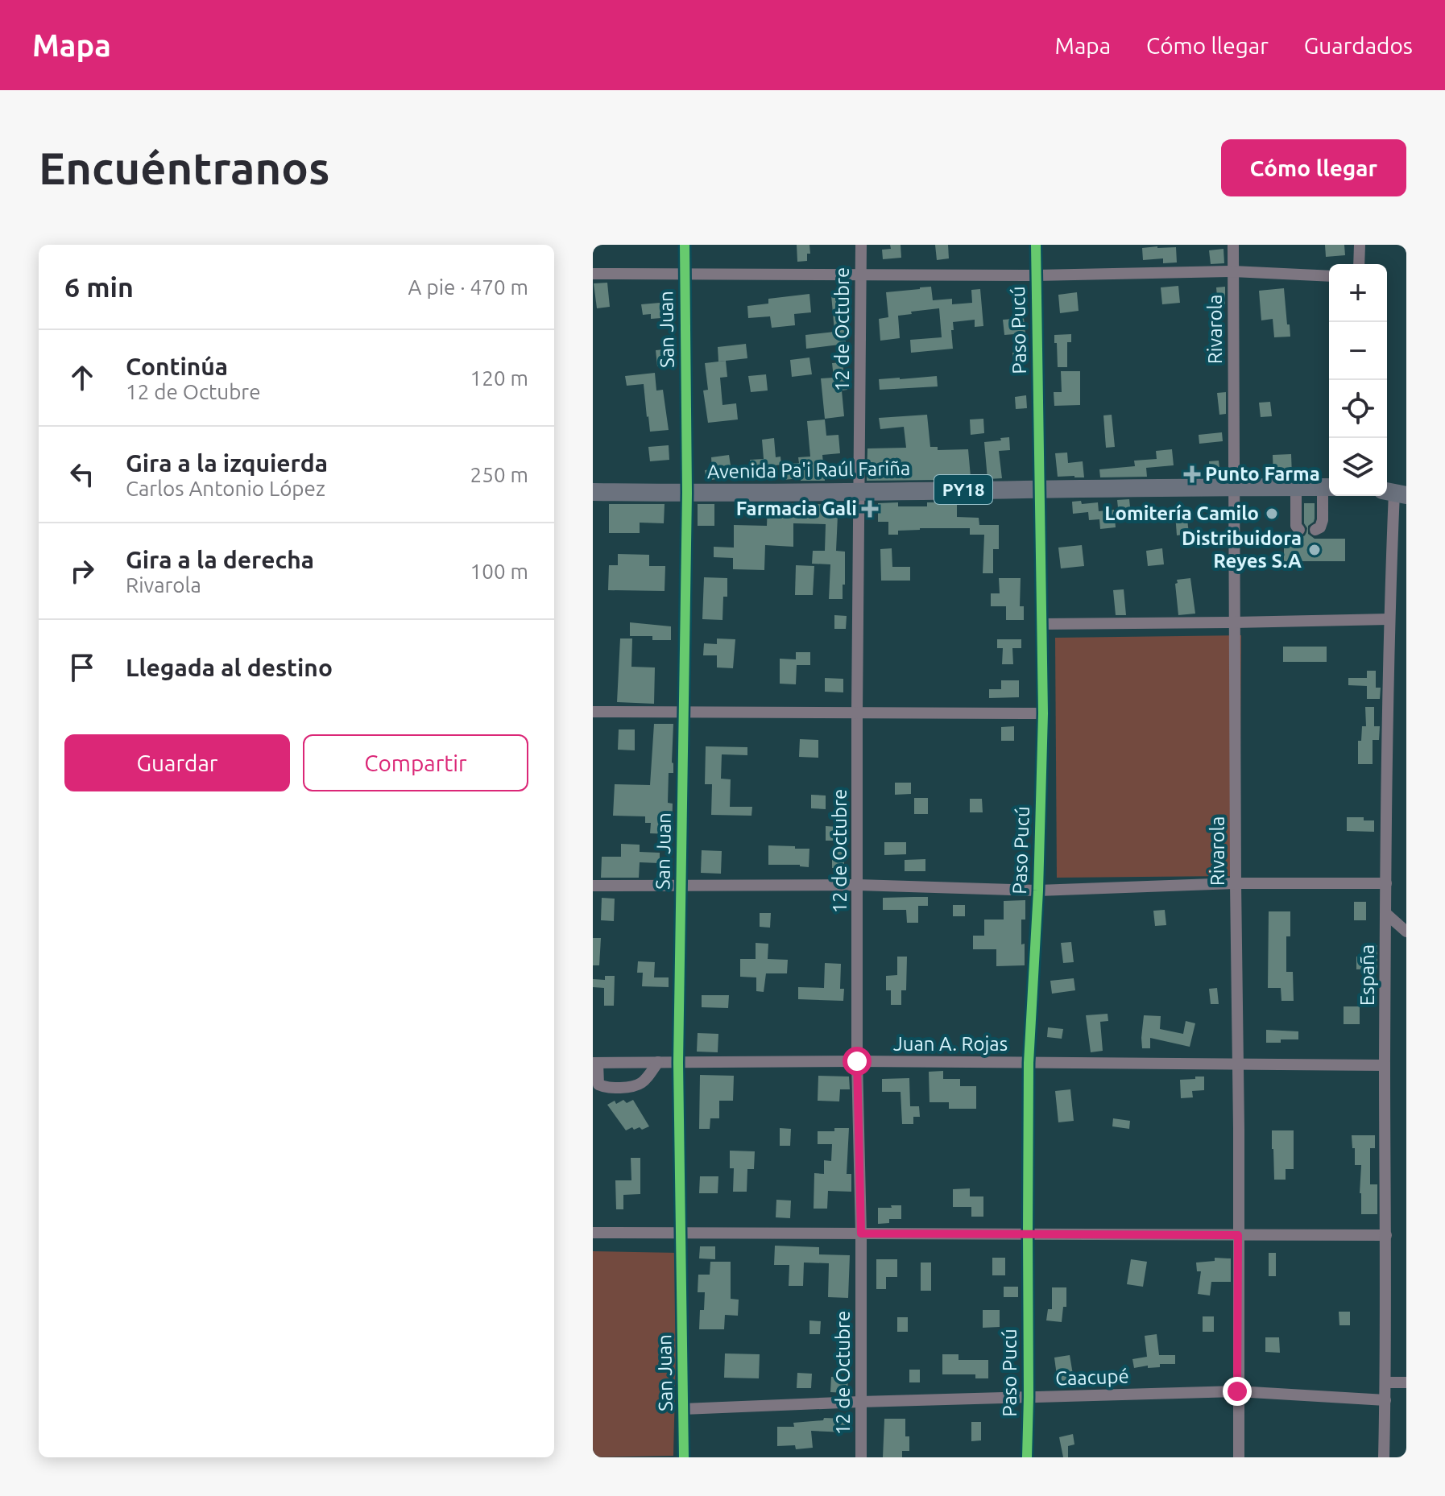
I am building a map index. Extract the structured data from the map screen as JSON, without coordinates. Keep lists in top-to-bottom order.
{
  "streets": {
    "highway": ["Avenida Pa'i Raúl Fariña", "PY18"],
    "street": [
      "San Juan",
      "12 de Octubre",
      "Rivarola",
      "Paso Pucú",
      "España",
      "Juan A. Rojas",
      "Caacupé"
    ]
  },
  "crossings": [
    ["San Juan", "Avenida Pa'i Raúl Fariña"],
    ["San Juan", "Juan A. Rojas"],
    ["San Juan", "Caacupé"],
    ["12 de Octubre", "Avenida Pa'i Raúl Fariña"],
    ["12 de Octubre", "Juan A. Rojas"],
    ["12 de Octubre", "Caacupé"],
    ["Rivarola", "Avenida Pa'i Raúl Fariña"],
    ["Rivarola", "Juan A. Rojas"],
    ["Rivarola", "Caacupé"],
    ["Paso Pucú", "Avenida Pa'i Raúl Fariña"],
    ["Paso Pucú", "Juan A. Rojas"],
    ["Paso Pucú", "Caacupé"],
    ["España", "Juan A. Rojas"],
    ["España", "Caacupé"]
  ],
  "places": {
    "health": ["Punto Farma", "Farmacia Gali"],
    "other": ["Lomitería Camilo", "Distribuidora Reyes S.A"]
  },
  "page": {
    "header": "Mapa",
    "nav": ["Mapa", "Cómo llegar", "Guardados"],
    "buttons": [
      "Cómo llegar",
      ["Guardar", "Compartir"]
    ],
    "title": "Encuéntranos",
    "heading": ["6 min", "A pie · 470 m"],
    "map_buttons": ["+", "−"],
    "list": [
      ["Continúa", "12 de Octubre", "120 m"],
      ["Gira a la izquierda", "Carlos Antonio López", "250 m"],
      ["Gira a la derecha", "Rivarola", "100 m"],
      "Llegada al destino"
    ]
  }
}
